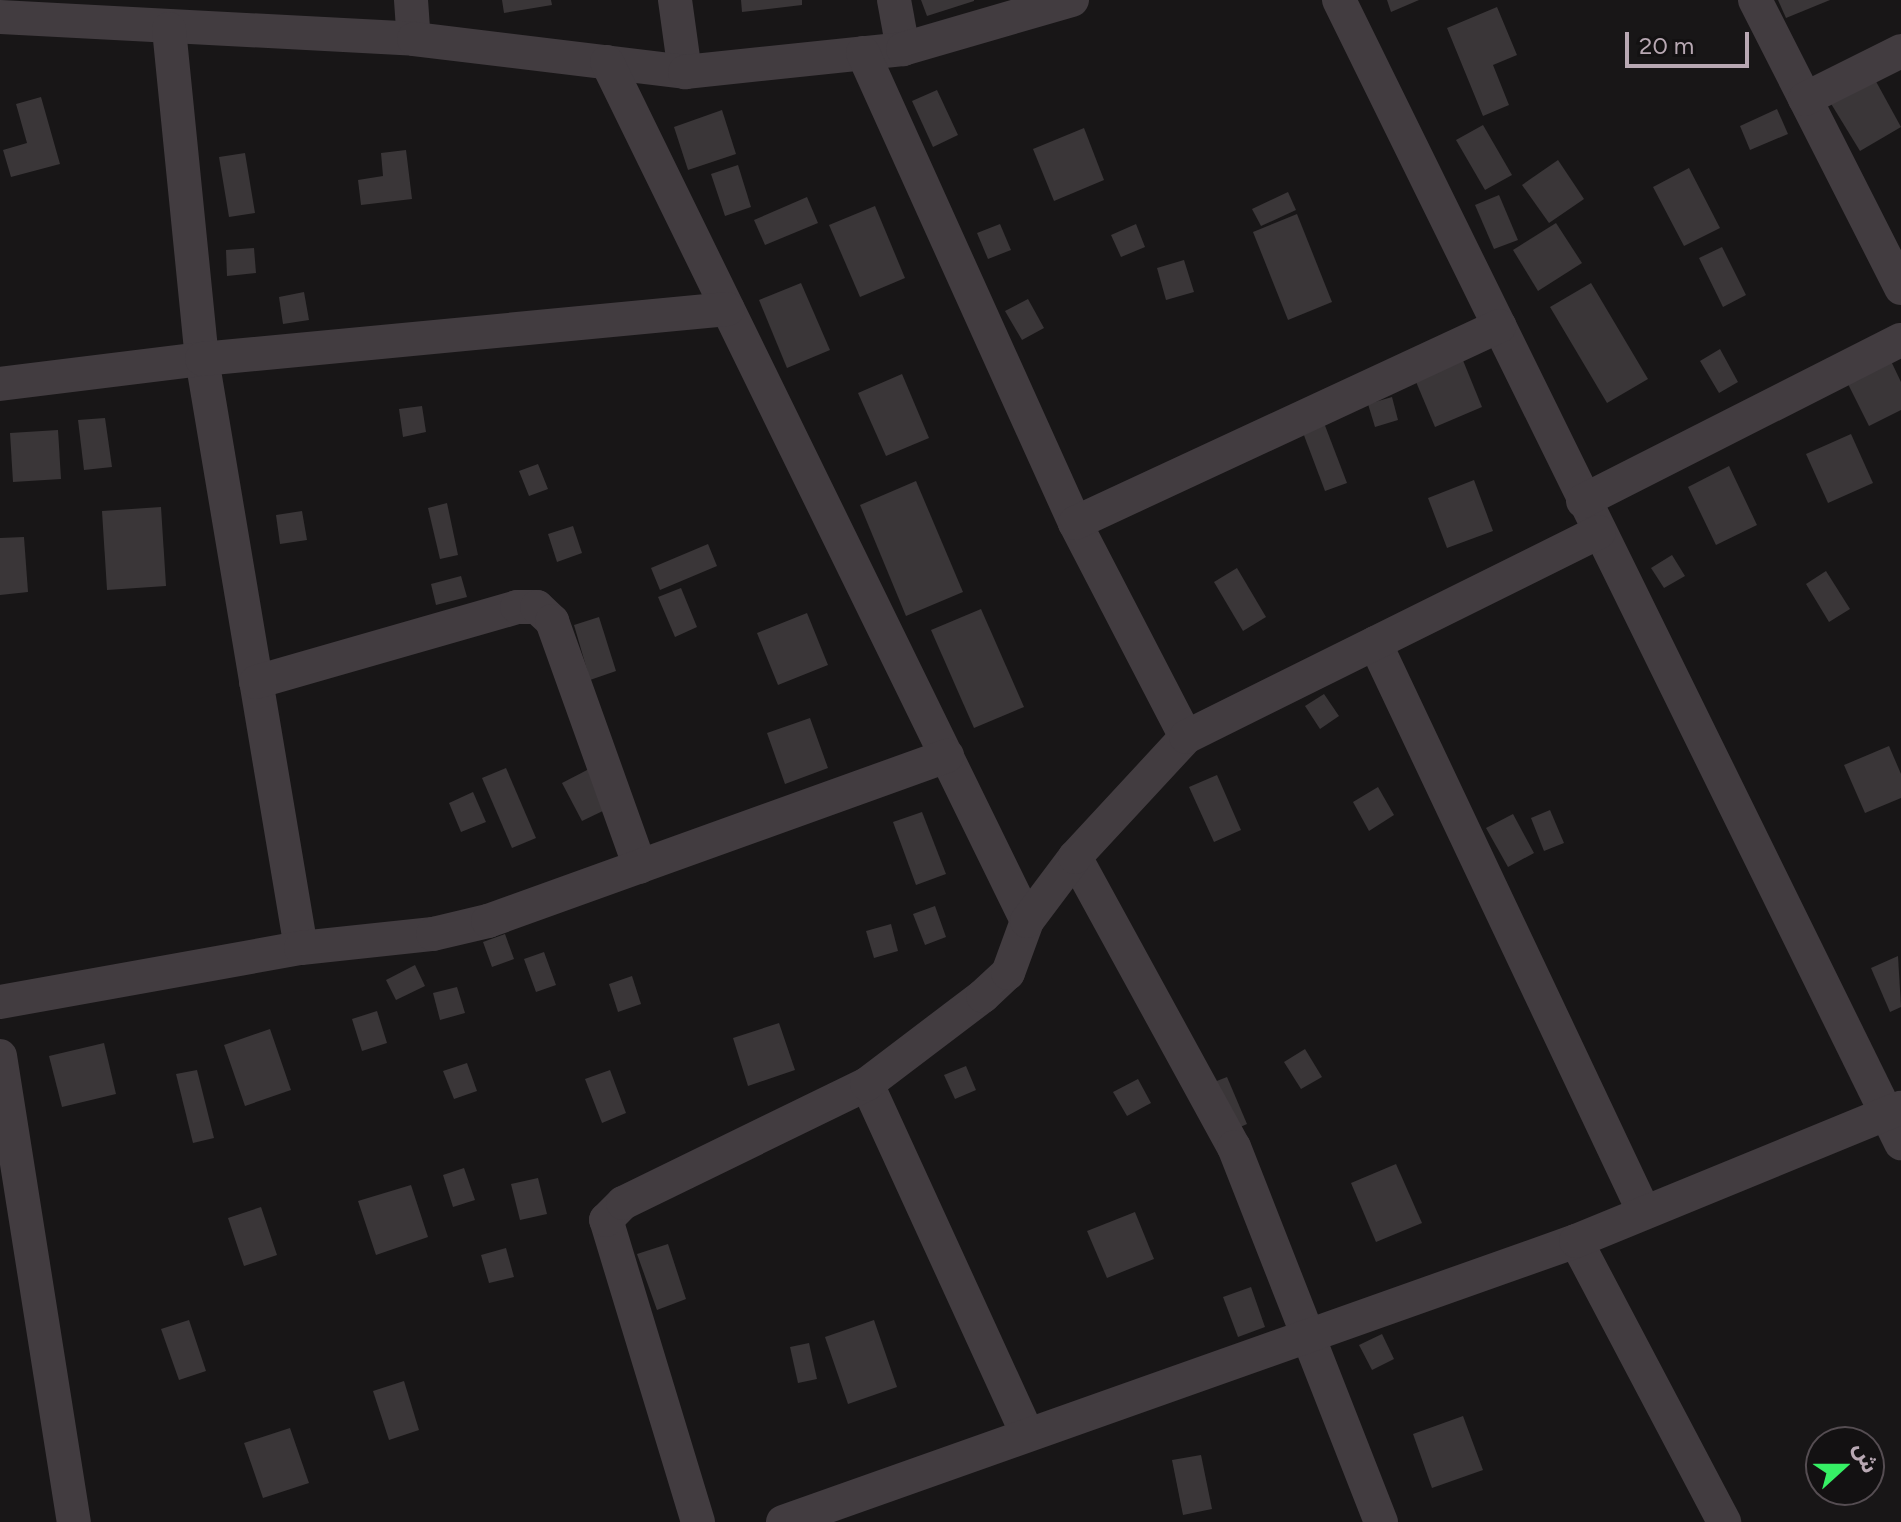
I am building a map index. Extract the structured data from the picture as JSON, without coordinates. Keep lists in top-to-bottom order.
{
  "scale_bar": "20 m",
  "north": "right"
}
